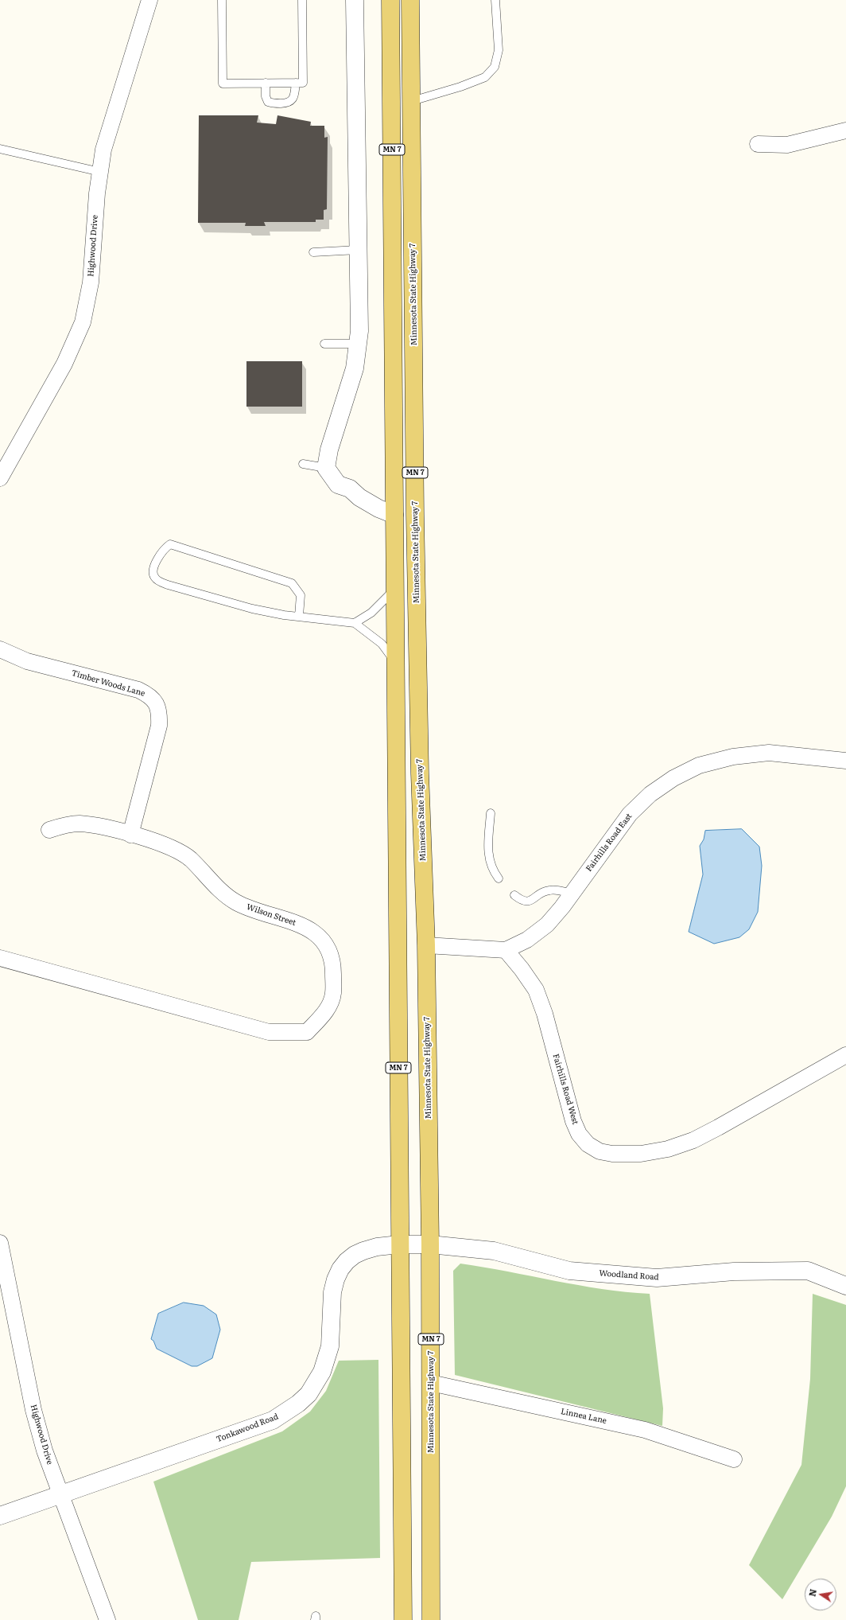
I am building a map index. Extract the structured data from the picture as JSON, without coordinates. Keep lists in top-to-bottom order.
{
  "streets": {
    "main road": ["MN 7", "Minnesota State Highway 7"],
    "street": [
      "Highwood Drive",
      "Timber Woods Lane",
      "Fairhills Road East",
      "Wilson Street",
      "Fairhills Road West",
      "Woodland Road",
      "Linnea Lane",
      "Tonkawood Road"
    ]
  },
  "crossings": [
    ["MN 7", "Tonkawood Road"],
    ["Highwood Drive", "Tonkawood Road"],
    ["Minnesota State Highway 7", "Fairhills Road East"],
    ["Minnesota State Highway 7", "Woodland Road"],
    ["Minnesota State Highway 7", "Linnea Lane"],
    ["Minnesota State Highway 7", "Tonkawood Road"],
    ["Timber Woods Lane", "Wilson Street"],
    ["Fairhills Road East", "Fairhills Road West"],
    ["Woodland Road", "Tonkawood Road"]
  ],
  "north": "left"
}
